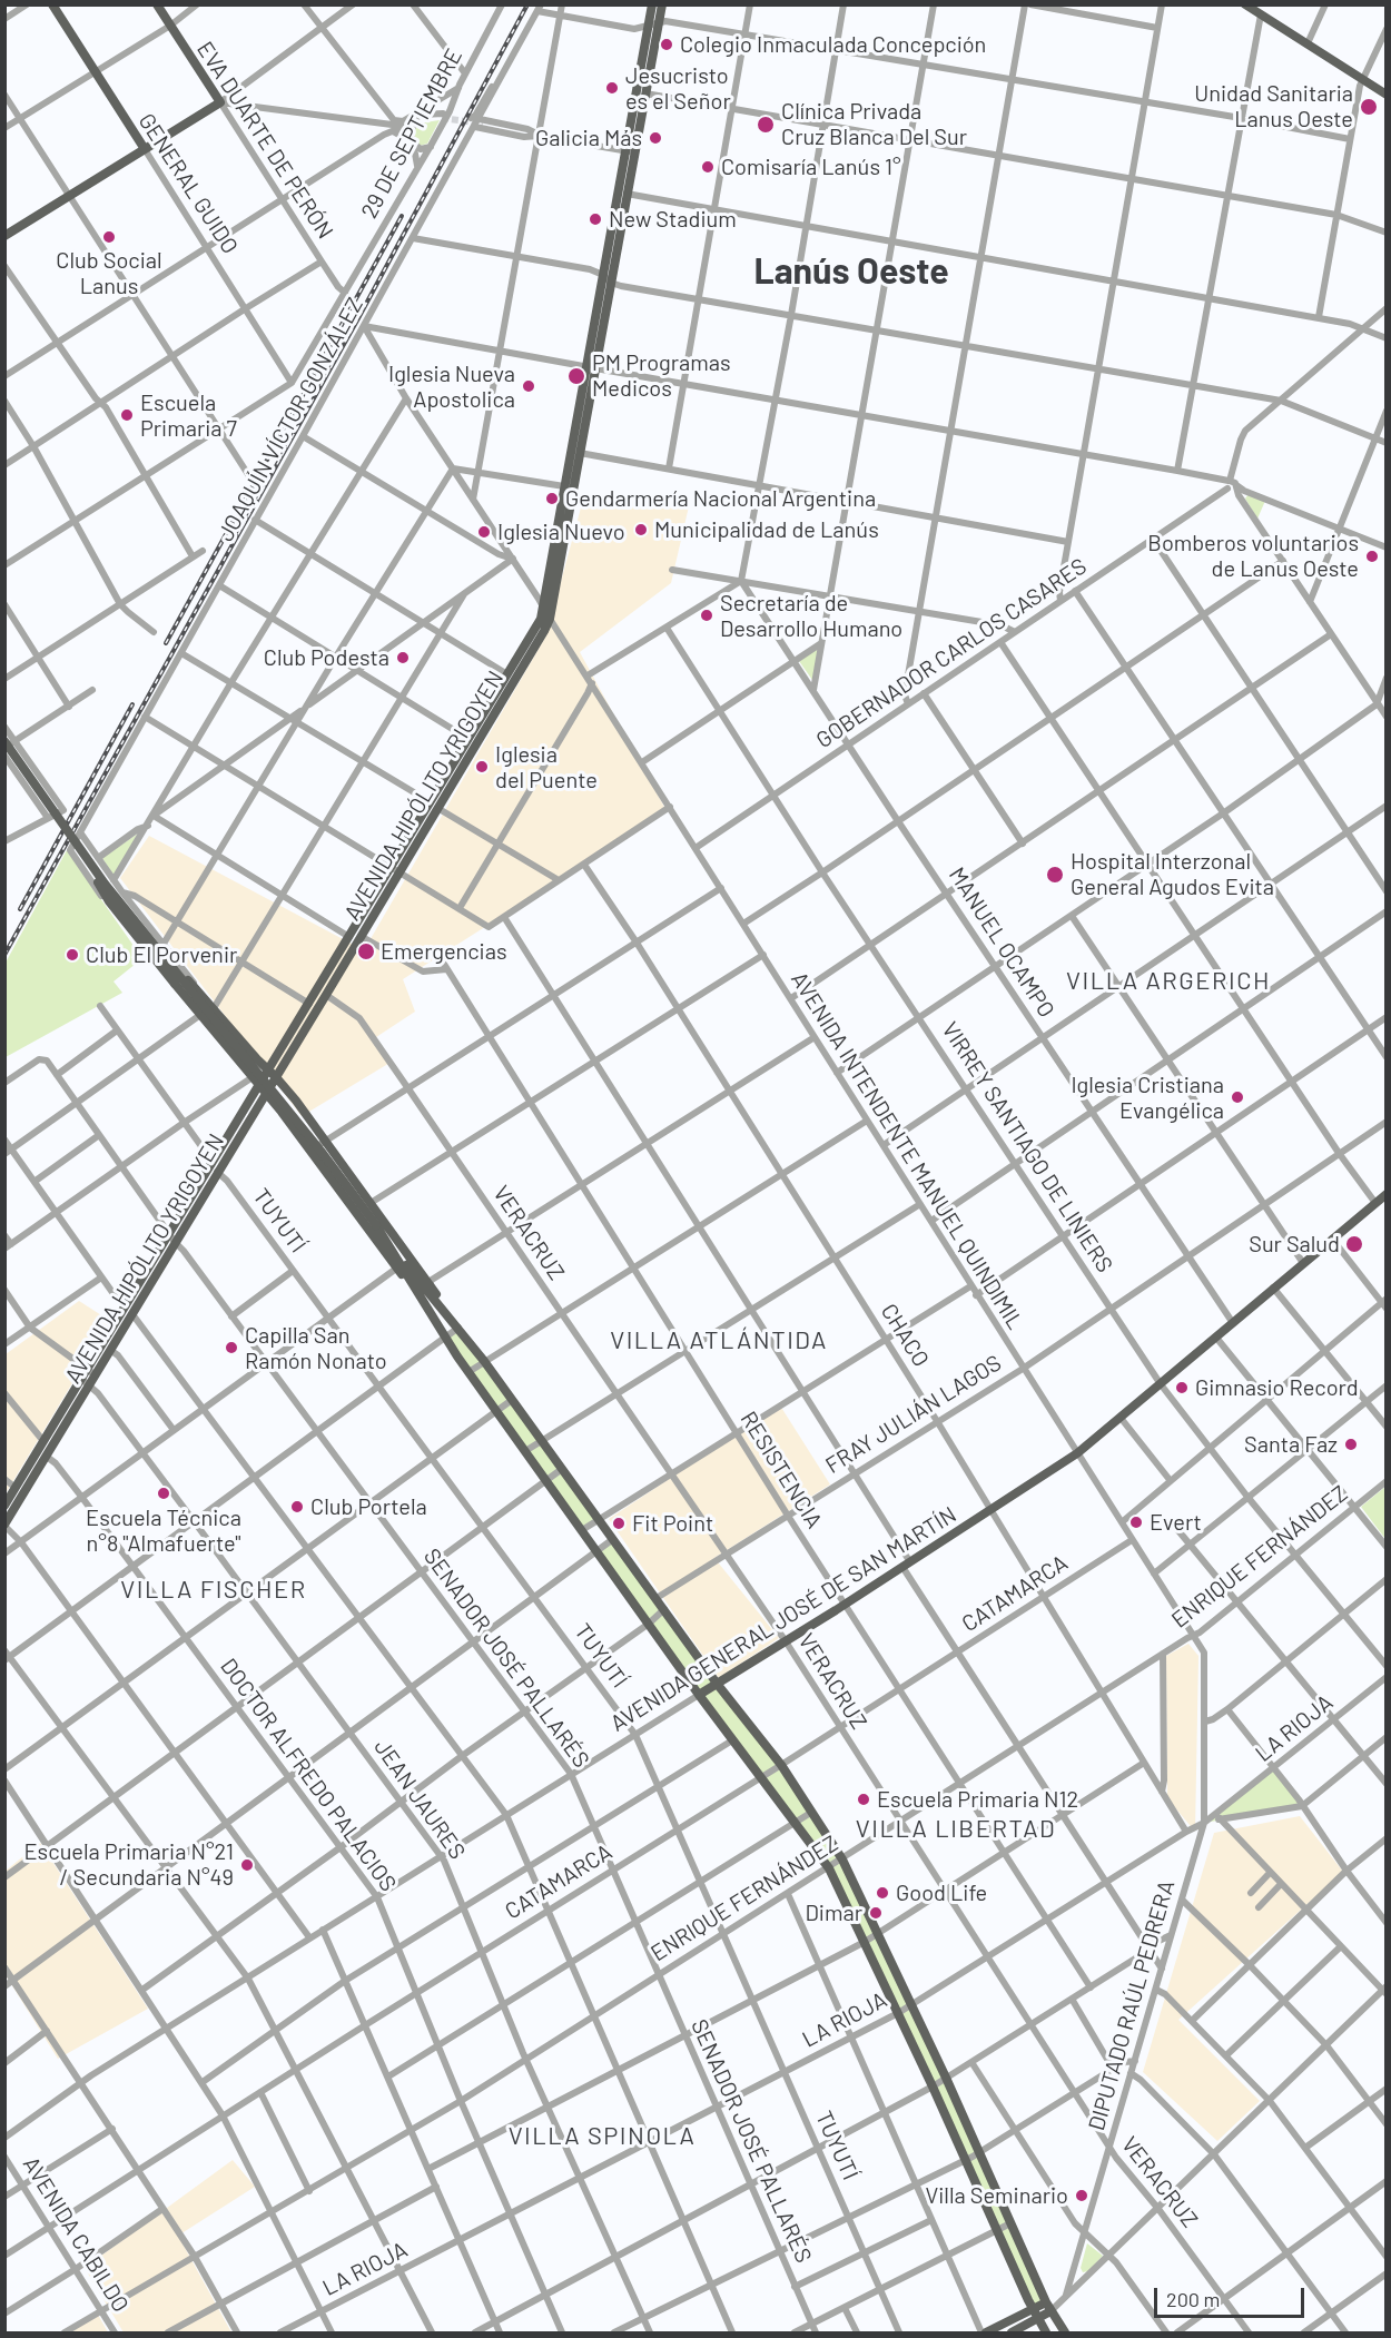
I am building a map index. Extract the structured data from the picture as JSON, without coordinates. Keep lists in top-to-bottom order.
{
  "streets": {
    "main road": [
      "EVA DUARTE DE PERÓN",
      "GENERAL GUIDO",
      "AVENIDA HIPÓLITO YRIGOYEN",
      "AVENIDA GENERAL JOSÉ DE SAN MARTÍN"
    ],
    "street": [
      "29 DE SEPTIEMBRE",
      "JOAQUÍN VÍCTOR GONZÁLEZ",
      "GOBERNADOR CARLOS CASARES",
      "MANUEL OCAMPO",
      "VIRREY SANTIAGO DE LINIERS",
      "AVENIDA INTENDENTE MANUEL QUINDIMIL",
      "TUYUTÍ",
      "VERACRUZ",
      "CHACO",
      "FRAY JULIÁN LAGOS",
      "RESISTENCIA",
      "ENRIQUE FERNÁNDEZ",
      "CATAMARCA",
      "SENADOR JOSÉ PALLARÉS",
      "LA RIOJA",
      "DOCTOR ALFREDO PALACIOS",
      "JEAN JAURES",
      "DIPUTADO RAÚL PEDRERA",
      "AVENIDA CABILDO"
    ]
  },
  "crossings": [
    ["29 DE SEPTIEMBRE", "EVA DUARTE DE PERÓN"],
    ["29 DE SEPTIEMBRE", "GENERAL GUIDO"],
    ["JOAQUÍN VÍCTOR GONZÁLEZ", "AVENIDA INTENDENTE MANUEL QUINDIMIL"],
    ["GOBERNADOR CARLOS CASARES", "MANUEL OCAMPO"],
    ["GOBERNADOR CARLOS CASARES", "VIRREY SANTIAGO DE LINIERS"],
    ["GOBERNADOR CARLOS CASARES", "AVENIDA INTENDENTE MANUEL QUINDIMIL"],
    ["AVENIDA HIPÓLITO YRIGOYEN", "AVENIDA INTENDENTE MANUEL QUINDIMIL"],
    ["AVENIDA HIPÓLITO YRIGOYEN", "TUYUTÍ"],
    ["AVENIDA HIPÓLITO YRIGOYEN", "VERACRUZ"],
    ["AVENIDA HIPÓLITO YRIGOYEN", "SENADOR JOSÉ PALLARÉS"],
    ["AVENIDA HIPÓLITO YRIGOYEN", "DOCTOR ALFREDO PALACIOS"],
    ["AVENIDA HIPÓLITO YRIGOYEN", "JEAN JAURES"],
    ["MANUEL OCAMPO", "FRAY JULIÁN LAGOS"],
    ["MANUEL OCAMPO", "AVENIDA GENERAL JOSÉ DE SAN MARTÍN"],
    ["VIRREY SANTIAGO DE LINIERS", "FRAY JULIÁN LAGOS"],
    ["VIRREY SANTIAGO DE LINIERS", "ENRIQUE FERNÁNDEZ"],
    ["VIRREY SANTIAGO DE LINIERS", "AVENIDA GENERAL JOSÉ DE SAN MARTÍN"],
    ["AVENIDA INTENDENTE MANUEL QUINDIMIL", "FRAY JULIÁN LAGOS"],
    ["AVENIDA INTENDENTE MANUEL QUINDIMIL", "ENRIQUE FERNÁNDEZ"],
    ["AVENIDA INTENDENTE MANUEL QUINDIMIL", "CATAMARCA"],
    ["AVENIDA INTENDENTE MANUEL QUINDIMIL", "AVENIDA GENERAL JOSÉ DE SAN MARTÍN"],
    ["AVENIDA INTENDENTE MANUEL QUINDIMIL", "DIPUTADO RAÚL PEDRERA"],
    ["TUYUTÍ", "ENRIQUE FERNÁNDEZ"],
    ["TUYUTÍ", "CATAMARCA"],
    ["TUYUTÍ", "AVENIDA GENERAL JOSÉ DE SAN MARTÍN"],
    ["TUYUTÍ", "LA RIOJA"],
    ["VERACRUZ", "FRAY JULIÁN LAGOS"],
    ["VERACRUZ", "ENRIQUE FERNÁNDEZ"],
    ["VERACRUZ", "CATAMARCA"],
    ["VERACRUZ", "AVENIDA GENERAL JOSÉ DE SAN MARTÍN"],
    ["VERACRUZ", "LA RIOJA"],
    ["VERACRUZ", "DIPUTADO RAÚL PEDRERA"],
    ["CHACO", "FRAY JULIÁN LAGOS"],
    ["CHACO", "ENRIQUE FERNÁNDEZ"],
    ["CHACO", "CATAMARCA"],
    ["CHACO", "AVENIDA GENERAL JOSÉ DE SAN MARTÍN"],
    ["CHACO", "LA RIOJA"],
    ["FRAY JULIÁN LAGOS", "RESISTENCIA"],
    ["RESISTENCIA", "ENRIQUE FERNÁNDEZ"],
    ["RESISTENCIA", "CATAMARCA"],
    ["RESISTENCIA", "AVENIDA GENERAL JOSÉ DE SAN MARTÍN"],
    ["RESISTENCIA", "LA RIOJA"],
    ["ENRIQUE FERNÁNDEZ", "SENADOR JOSÉ PALLARÉS"],
    ["ENRIQUE FERNÁNDEZ", "DOCTOR ALFREDO PALACIOS"],
    ["ENRIQUE FERNÁNDEZ", "JEAN JAURES"],
    ["ENRIQUE FERNÁNDEZ", "AVENIDA CABILDO"],
    ["CATAMARCA", "SENADOR JOSÉ PALLARÉS"],
    ["CATAMARCA", "DOCTOR ALFREDO PALACIOS"],
    ["CATAMARCA", "JEAN JAURES"],
    ["CATAMARCA", "AVENIDA CABILDO"],
    ["AVENIDA GENERAL JOSÉ DE SAN MARTÍN", "SENADOR JOSÉ PALLARÉS"],
    ["AVENIDA GENERAL JOSÉ DE SAN MARTÍN", "DOCTOR ALFREDO PALACIOS"],
    ["AVENIDA GENERAL JOSÉ DE SAN MARTÍN", "JEAN JAURES"],
    ["SENADOR JOSÉ PALLARÉS", "LA RIOJA"],
    ["LA RIOJA", "DOCTOR ALFREDO PALACIOS"],
    ["LA RIOJA", "JEAN JAURES"],
    ["LA RIOJA", "DIPUTADO RAÚL PEDRERA"]
  ],
  "districts": [
    "Lanús Oeste",
    "VILLA ARGERICH",
    "VILLA ATLÁNTIDA",
    "VILLA FISCHER",
    "VILLA LIBERTAD",
    "VILLA SPINOLA"
  ],
  "places": [
    "Colegio Inmaculada Concepción",
    "Jesucristo es el Señor",
    "Unidad Sanitaria Lanus Oeste",
    "Clínica Privada Cruz Blanca Del Sur",
    "Galicia Más",
    "Comisaría Lanús 1°",
    "New Stadium",
    "Club Social Lanus",
    "PM Programas Medicos",
    "Iglesia Nueva Apostolica",
    "Escuela Primaria 7",
    "Gendarmería Nacional Argentina",
    "Municipalidad de Lanús",
    "Iglesia Nuevo",
    "Bomberos voluntarios de Lanus Oeste",
    "Secretaría de Desarrollo Humano",
    "Club Podesta",
    "Iglesia del Puente",
    "Hospital Interzonal General Agudos Evita",
    "Emergencias",
    "Club El Porvenir",
    "Iglesia Cristiana Evangélica",
    "Sur Salud",
    "Capilla San Ramón Nonato",
    "Gimnasio Record",
    "Santa Faz",
    "Escuela Técnica n°8 \"Almafuerte\"",
    "Club Portela",
    "Evert",
    "Fit Point",
    "Escuela Primaria N12",
    "Escuela Primaria N°21 / Secundaria N°49",
    "Good Life",
    "Dimar",
    "Villa Seminario"
  ],
  "scale_bar": "200 m"
}
